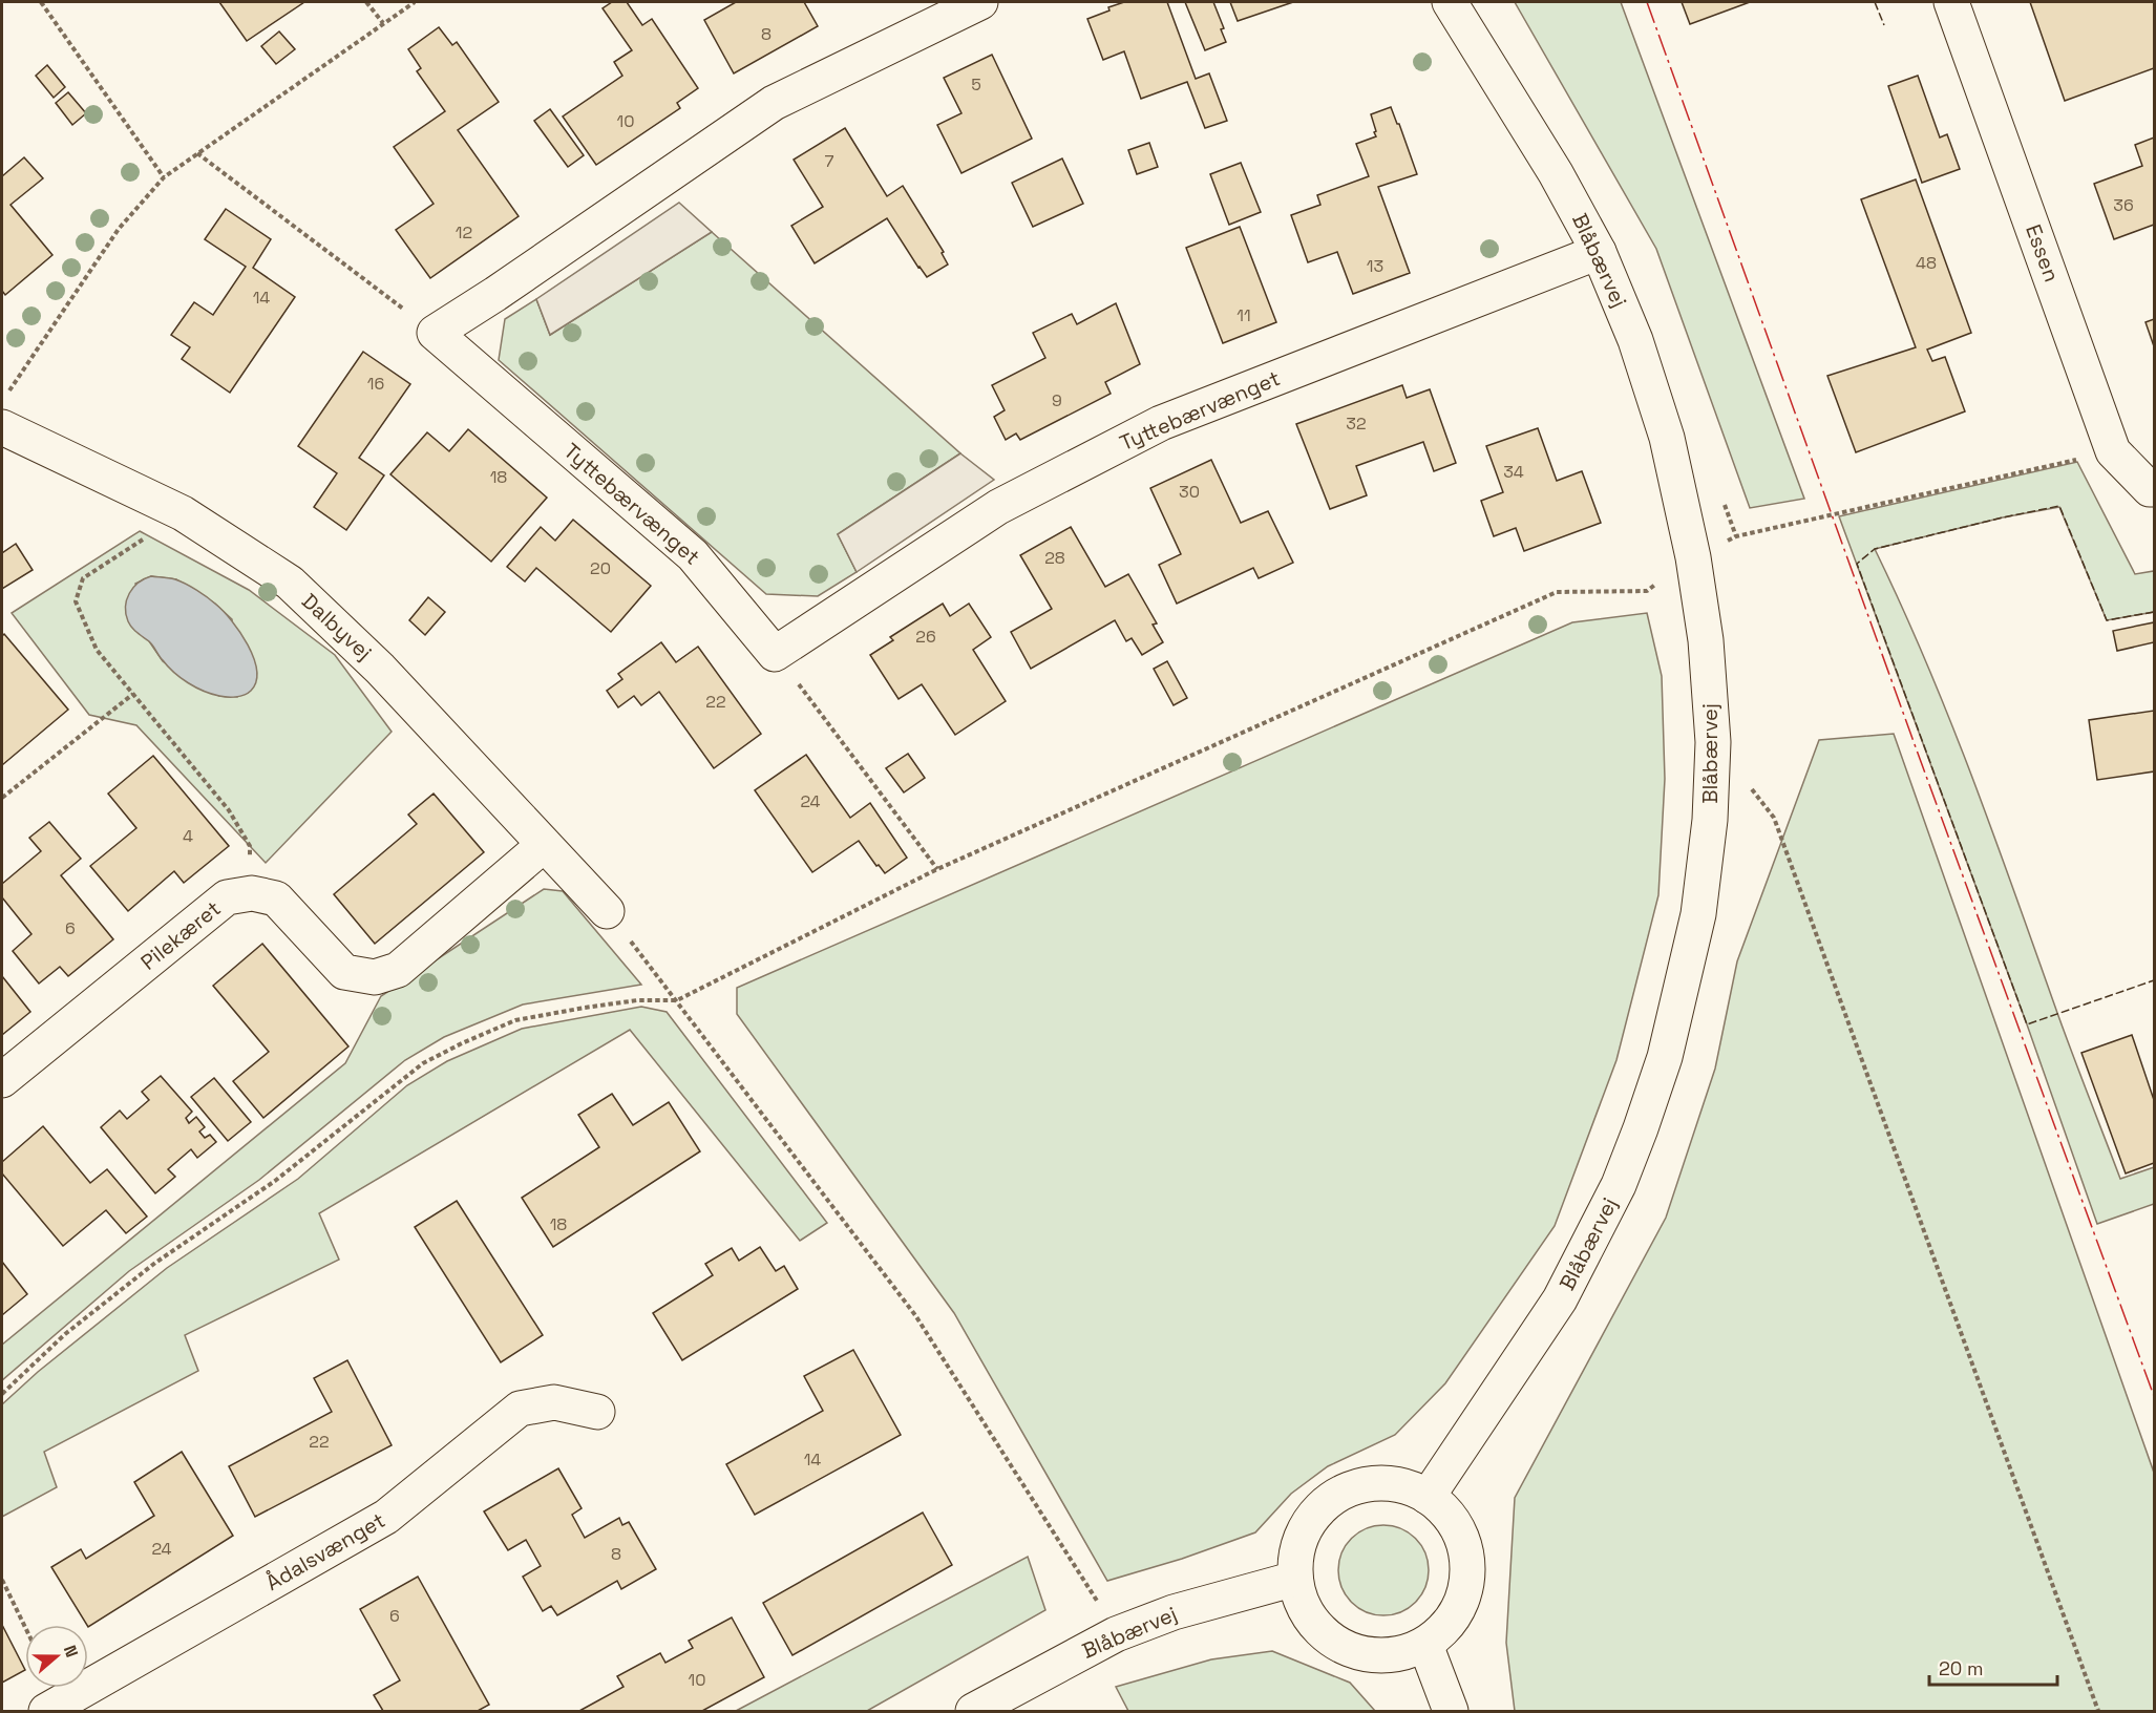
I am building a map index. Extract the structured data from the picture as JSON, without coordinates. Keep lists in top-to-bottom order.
{
  "streets": {
    "street": [
      "Essen",
      "Blåbærvej",
      "Tyttebærvænget",
      "Dalbyvej",
      "Pilekæret",
      "Ådalsvænget"
    ]
  },
  "crossings": [
    ["Blåbærvej", "Tyttebærvænget"]
  ],
  "house_numbers": [
    "8",
    "5",
    "10",
    "7",
    "36",
    "12",
    "48",
    "13",
    "14",
    "11",
    "16",
    "9",
    "32",
    "34",
    "18",
    "30",
    "28",
    "20",
    "26",
    "22",
    "24",
    "4",
    "6",
    "18",
    "22",
    "14",
    "24",
    "8",
    "6",
    "10"
  ],
  "scale_bar": "20 m",
  "north": "right"
}
